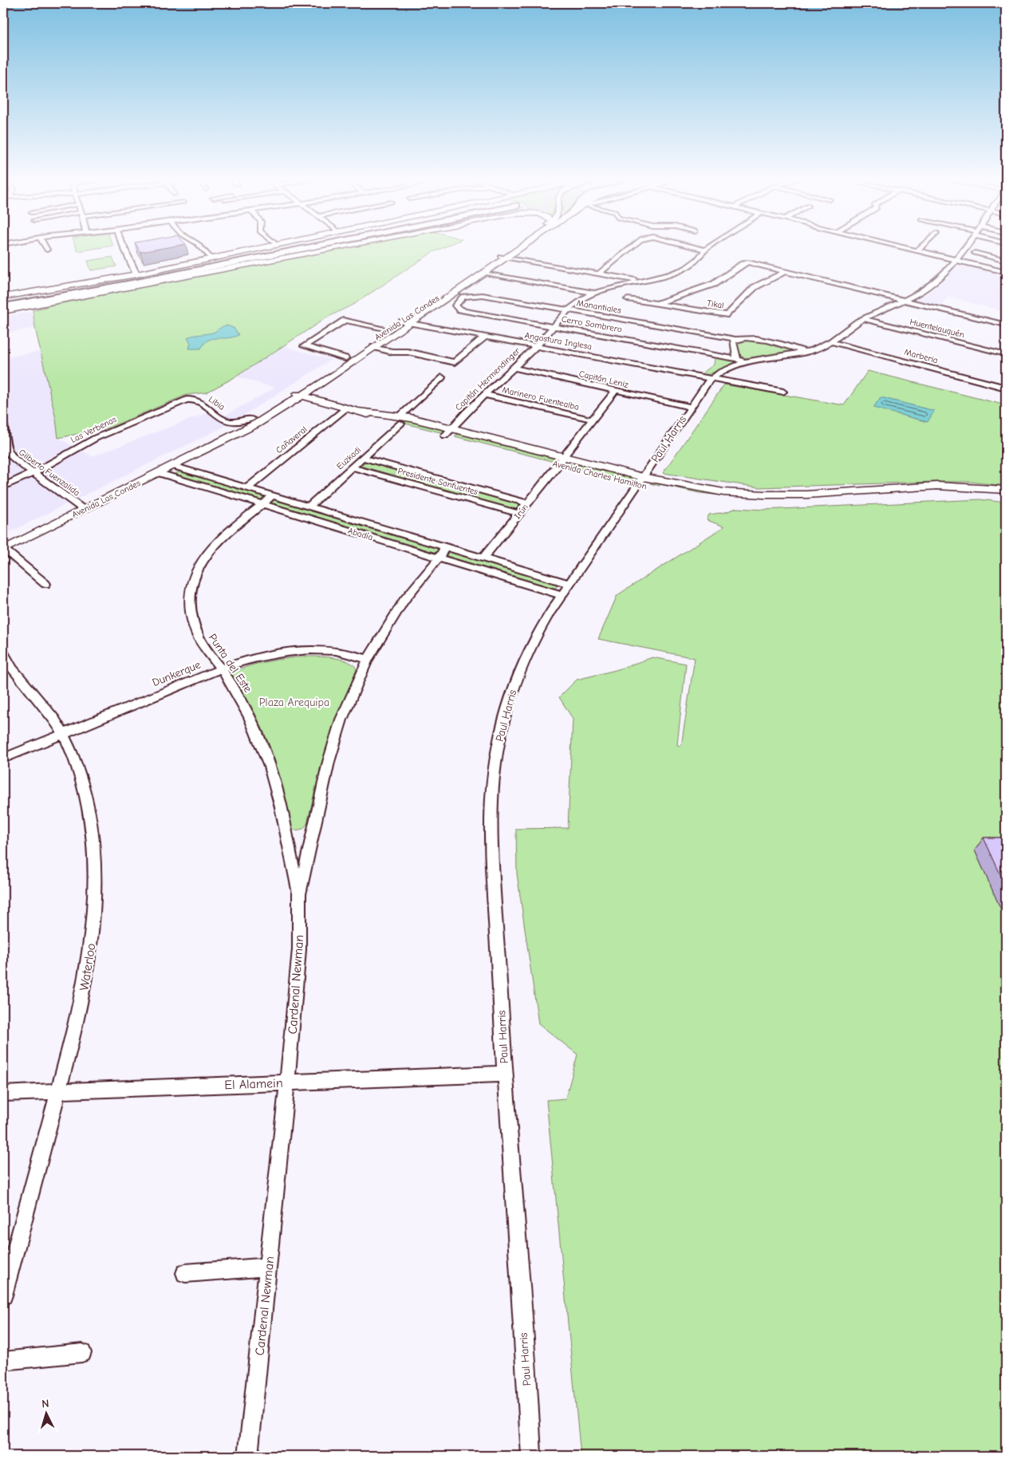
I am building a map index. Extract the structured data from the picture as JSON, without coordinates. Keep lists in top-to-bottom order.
{
  "streets": {
    "main road": ["Avenida Las Condes", "Avenida Charles Hamilton"],
    "street": [
      "Tikal",
      "Manantiales",
      "Cerro Sombrero",
      "Huentelauquén",
      "Angostura Inglesa",
      "Marberia",
      "Capitán Hermendinger",
      "Capitán Leniz",
      "Marinero Fuentealba",
      "Libia",
      "Las Verbenas",
      "Paul Harris",
      "Cañaveral",
      "Euzkadi",
      "Gilberto Fuenzalida",
      "Presidente Sanfuentes",
      "Irún",
      "Abadía",
      "Punta del Este",
      "Dunkerque",
      "Waterloo",
      "Cardenal Newman",
      "El Alamein"
    ]
  },
  "crossings": [
    ["Manantiales", "Cerro Sombrero"],
    ["Manantiales", "Capitán Hermendinger"],
    ["Manantiales", "Paul Harris"],
    ["Avenida Las Condes", "Angostura Inglesa"],
    ["Avenida Las Condes", "Libia"],
    ["Avenida Las Condes", "Gilberto Fuenzalida"],
    ["Avenida Las Condes", "Avenida Charles Hamilton"],
    ["Avenida Las Condes", "Abadía"],
    ["Cerro Sombrero", "Capitán Hermendinger"],
    ["Cerro Sombrero", "Paul Harris"],
    ["Huentelauquén", "Paul Harris"],
    ["Angostura Inglesa", "Capitán Hermendinger"],
    ["Angostura Inglesa", "Paul Harris"],
    ["Marberia", "Paul Harris"],
    ["Capitán Hermendinger", "Capitán Leniz"],
    ["Capitán Hermendinger", "Marinero Fuentealba"],
    ["Capitán Hermendinger", "Avenida Charles Hamilton"],
    ["Capitán Leniz", "Paul Harris"],
    ["Capitán Leniz", "Irún"],
    ["Marinero Fuentealba", "Irún"],
    ["Libia", "Las Verbenas"],
    ["Las Verbenas", "Gilberto Fuenzalida"],
    ["Paul Harris", "Avenida Charles Hamilton"],
    ["Paul Harris", "Abadía"],
    ["Paul Harris", "El Alamein"],
    ["Cañaveral", "Avenida Charles Hamilton"],
    ["Cañaveral", "Abadía"],
    ["Euzkadi", "Avenida Charles Hamilton"],
    ["Euzkadi", "Presidente Sanfuentes"],
    ["Euzkadi", "Abadía"],
    ["Avenida Charles Hamilton", "Irún"],
    ["Presidente Sanfuentes", "Irún"],
    ["Irún", "Abadía"],
    ["Abadía", "Punta del Este"],
    ["Abadía", "Cardenal Newman"],
    ["Punta del Este", "Dunkerque"],
    ["Punta del Este", "Cardenal Newman"],
    ["Dunkerque", "Waterloo"],
    ["Dunkerque", "Cardenal Newman"],
    ["Waterloo", "El Alamein"],
    ["Cardenal Newman", "El Alamein"]
  ],
  "parks": ["Plaza Arequipa"],
  "north": "top"
}
